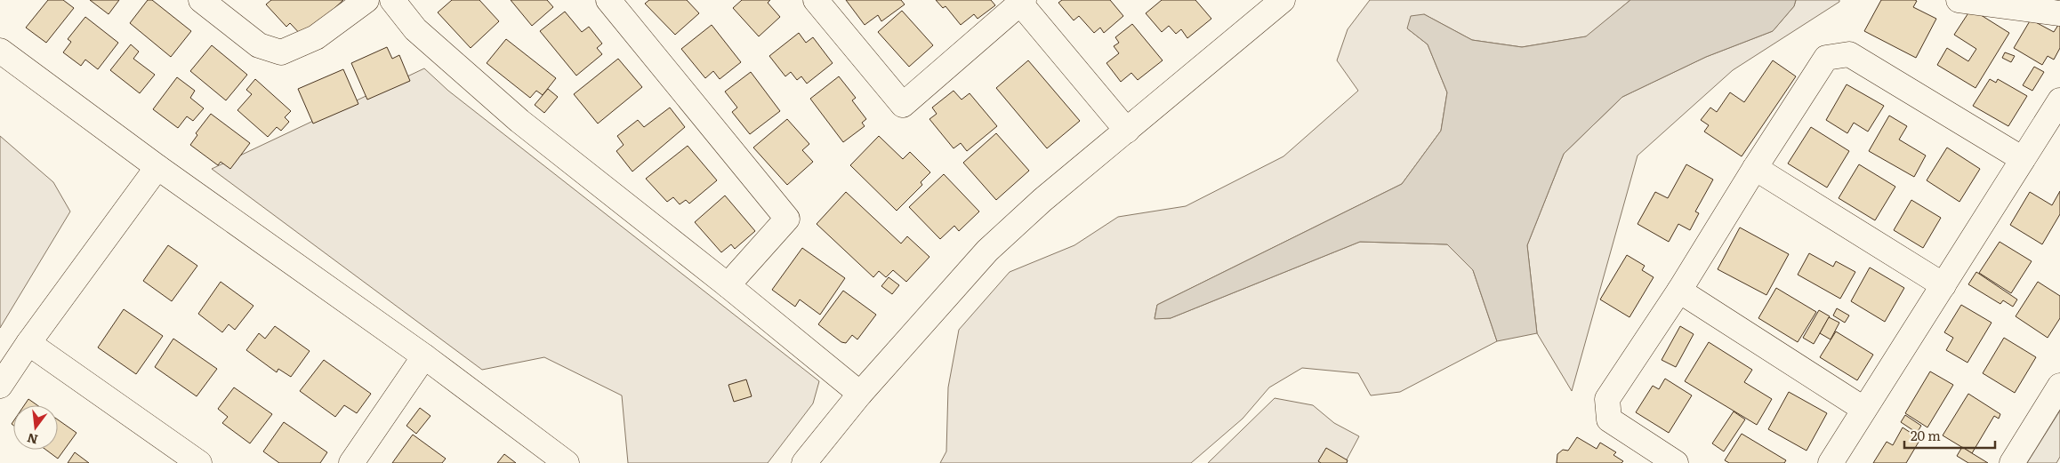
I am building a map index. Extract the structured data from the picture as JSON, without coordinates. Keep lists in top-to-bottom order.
{
  "scale_bar": "20 m",
  "north": "bottom"
}
